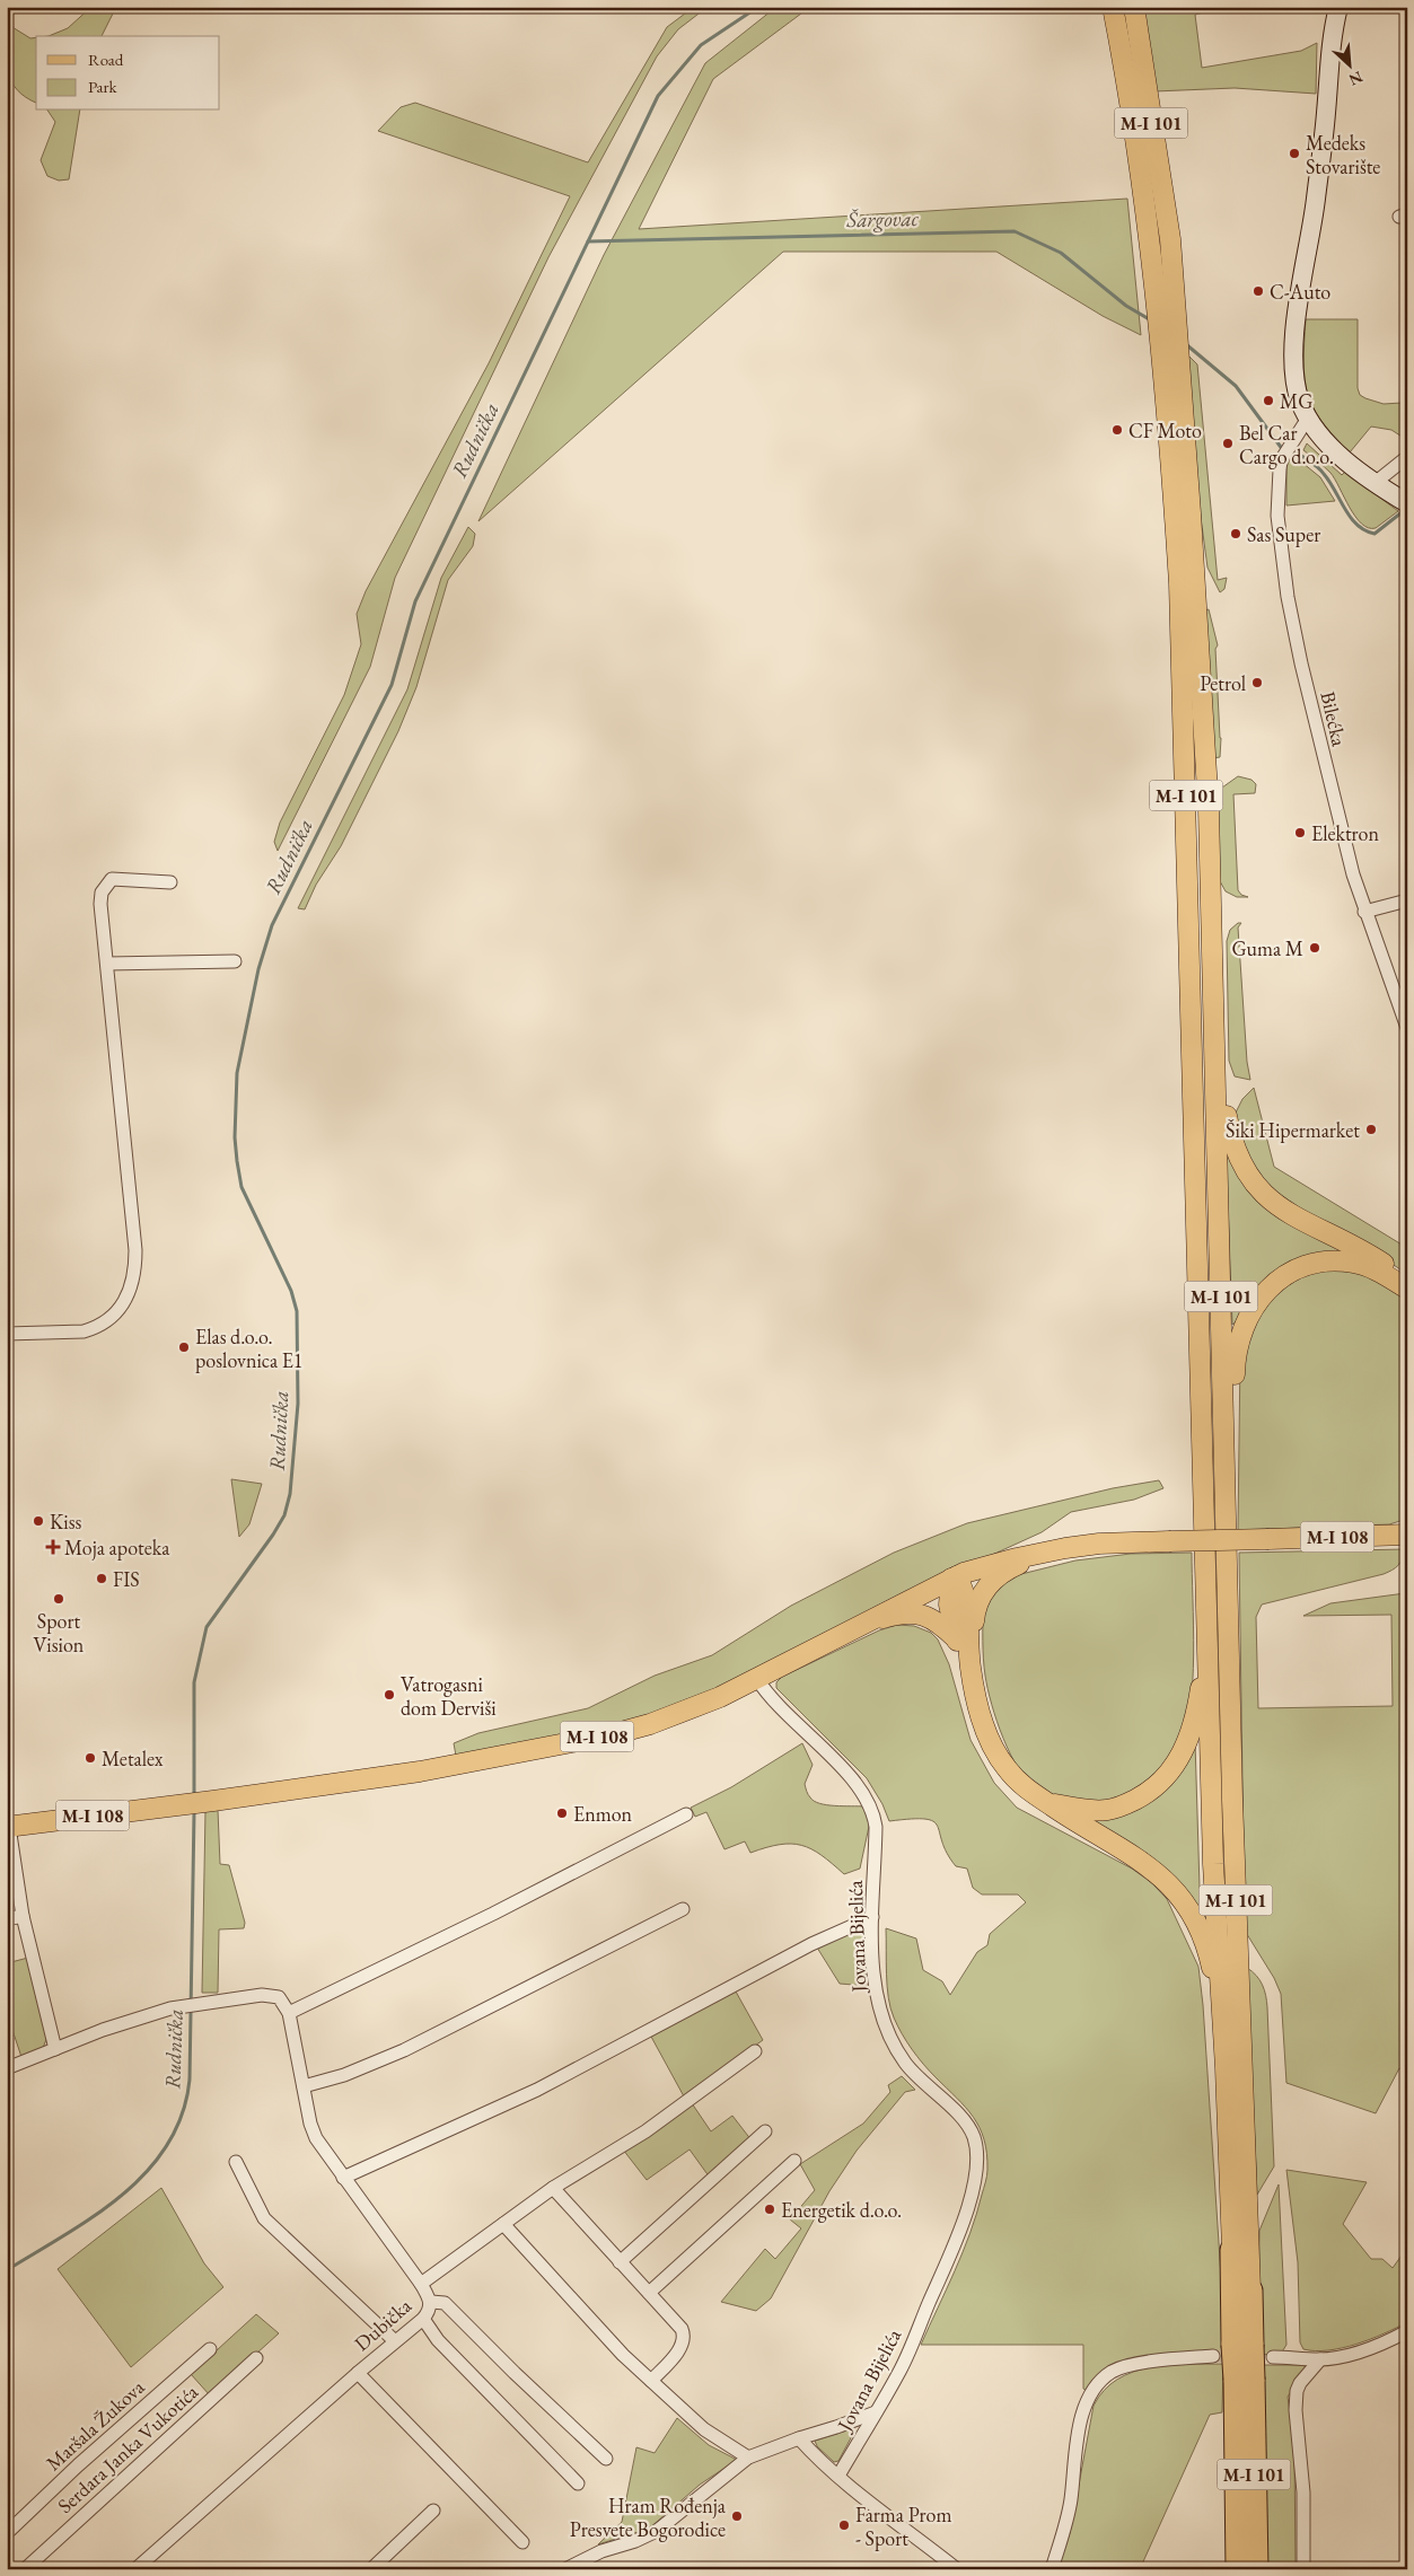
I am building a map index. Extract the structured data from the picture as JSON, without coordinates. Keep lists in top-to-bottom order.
{
  "streets": {
    "highway": ["M-I 101"],
    "main road": ["M-I 108"],
    "street": [
      "Bilećka",
      "Jovana Bijelića",
      "Dubička",
      "Maršala Žukova",
      "Serdara Janka Vukotića"
    ]
  },
  "crossings": [
    ["M-I 108", "Jovana Bijelića"]
  ],
  "water": ["Šargovac", "Rudnička"],
  "places": {
    "other": [
      "Medeks Stovarište",
      "C-Auto",
      "MG",
      "CF Moto",
      "Bel Car Cargo d.o.o.",
      "Sas Super",
      "Petrol",
      "Elektron",
      "Guma M",
      "Šiki Hipermarket",
      "Elas d.o.o. poslovnica E1",
      "Kiss",
      "FIS",
      "Sport Vision",
      "Vatrogasni dom Derviši",
      "Metalex",
      "Enmon",
      "Energetik d.o.o.",
      "Hram Rođenja Presvete Bogorodice",
      "Farma Prom - Sport"
    ],
    "health": ["Moja apoteka"]
  },
  "legend": ["Road", "Park"],
  "north": "bottom right"
}
